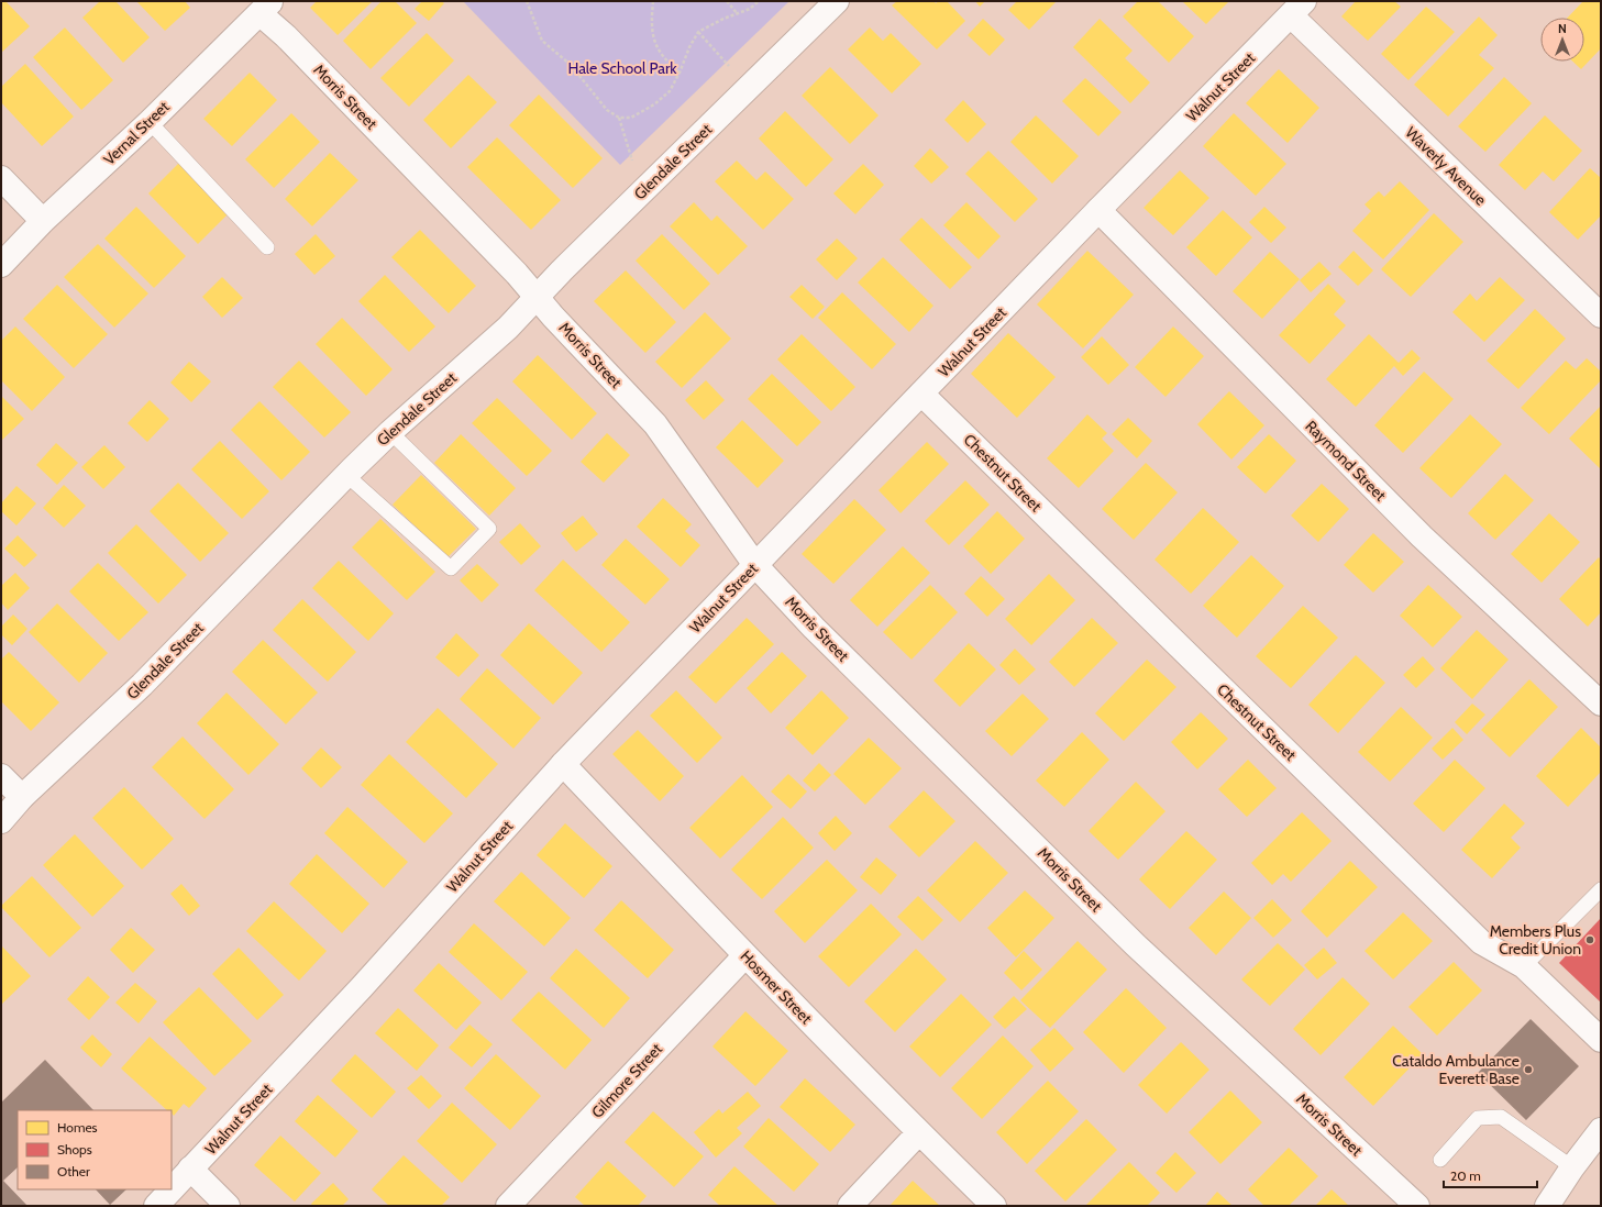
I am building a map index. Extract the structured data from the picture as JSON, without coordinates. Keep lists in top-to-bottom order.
{
  "streets": {
    "street": [
      "Walnut Street",
      "Morris Street",
      "Vernal Street",
      "Glendale Street",
      "Waverly Avenue",
      "Raymond Street",
      "Chestnut Street",
      "Hosmer Street",
      "Gilmore Street"
    ]
  },
  "crossings": [
    ["Walnut Street", "Morris Street"],
    ["Walnut Street", "Waverly Avenue"],
    ["Walnut Street", "Raymond Street"],
    ["Walnut Street", "Chestnut Street"],
    ["Walnut Street", "Hosmer Street"],
    ["Morris Street", "Vernal Street"],
    ["Morris Street", "Glendale Street"],
    ["Hosmer Street", "Gilmore Street"]
  ],
  "parks": ["Hale School Park"],
  "places": ["Members Plus Credit Union", "Cataldo Ambulance Everett Base"],
  "legend": ["Homes", "Shops", "Other"],
  "scale_bar": "20 m",
  "north": "top"
}
